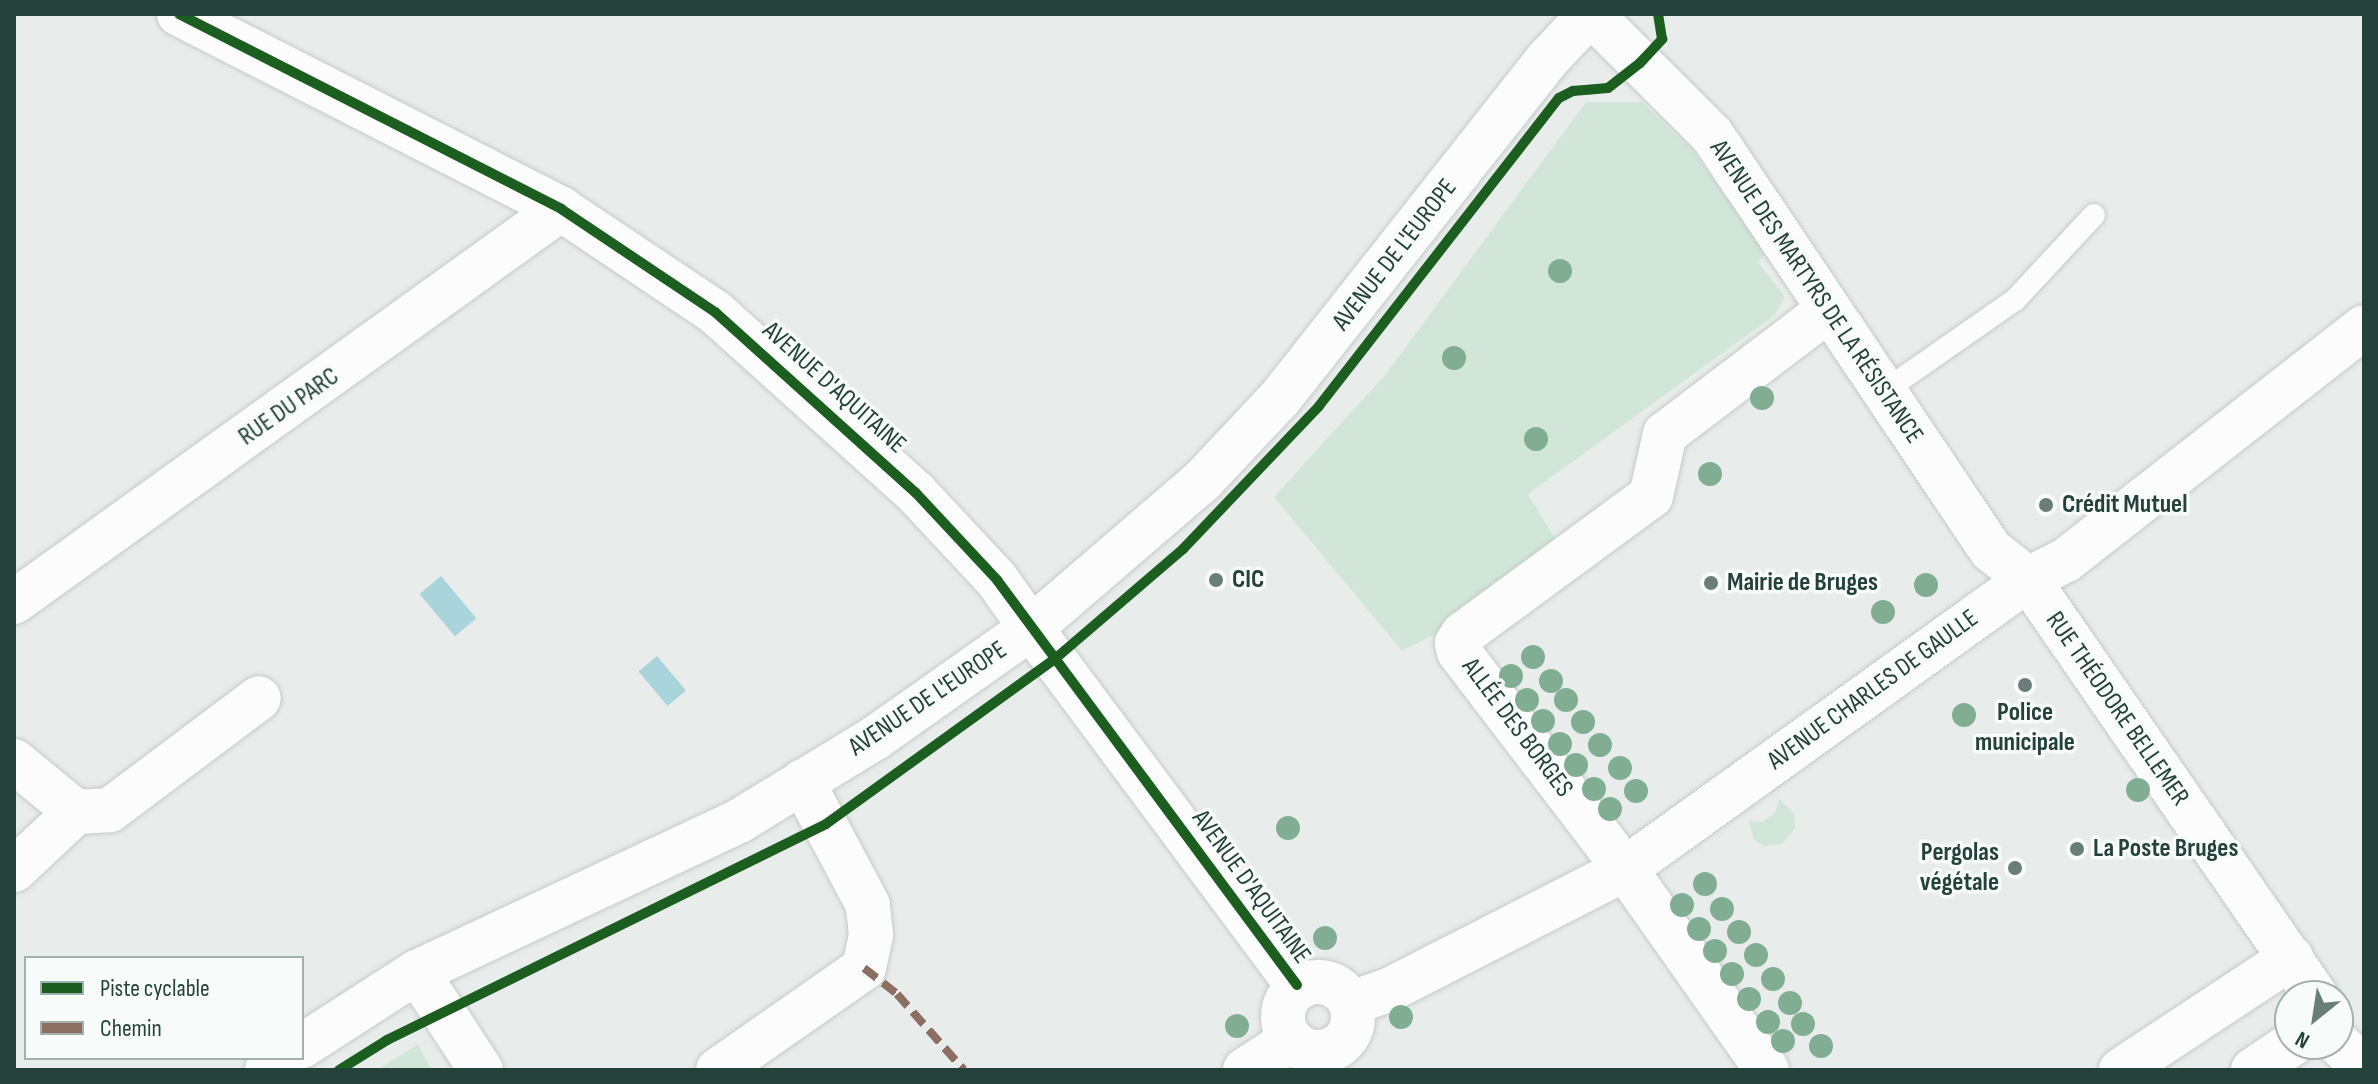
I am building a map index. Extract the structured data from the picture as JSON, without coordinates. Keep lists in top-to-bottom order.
{
  "streets": {
    "street": [
      "AVENUE DE L'EUROPE",
      "AVENUE DES MARTYRS DE LA RÉSISTANCE",
      "AVENUE D'AQUITAINE",
      "RUE DU PARC",
      "AVENUE CHARLES DE GAULLE",
      "RUE THÉODORE BELLEMER",
      "ALLÉE DES BORGES"
    ]
  },
  "crossings": [
    ["AVENUE DE L'EUROPE", "AVENUE DES MARTYRS DE LA RÉSISTANCE"],
    ["AVENUE DE L'EUROPE", "AVENUE D'AQUITAINE"],
    ["AVENUE DES MARTYRS DE LA RÉSISTANCE", "AVENUE CHARLES DE GAULLE"],
    ["AVENUE DES MARTYRS DE LA RÉSISTANCE", "RUE THÉODORE BELLEMER"],
    ["AVENUE DES MARTYRS DE LA RÉSISTANCE", "ALLÉE DES BORGES"],
    ["AVENUE D'AQUITAINE", "RUE DU PARC"],
    ["AVENUE CHARLES DE GAULLE", "RUE THÉODORE BELLEMER"],
    ["AVENUE CHARLES DE GAULLE", "ALLÉE DES BORGES"]
  ],
  "places": [
    "Crédit Mutuel",
    "CIC",
    "Mairie de Bruges",
    "Police municipale",
    "La Poste Bruges",
    "Pergolas végétale"
  ],
  "legend": ["Piste cyclable", "Chemin"],
  "north": "bottom left"
}
